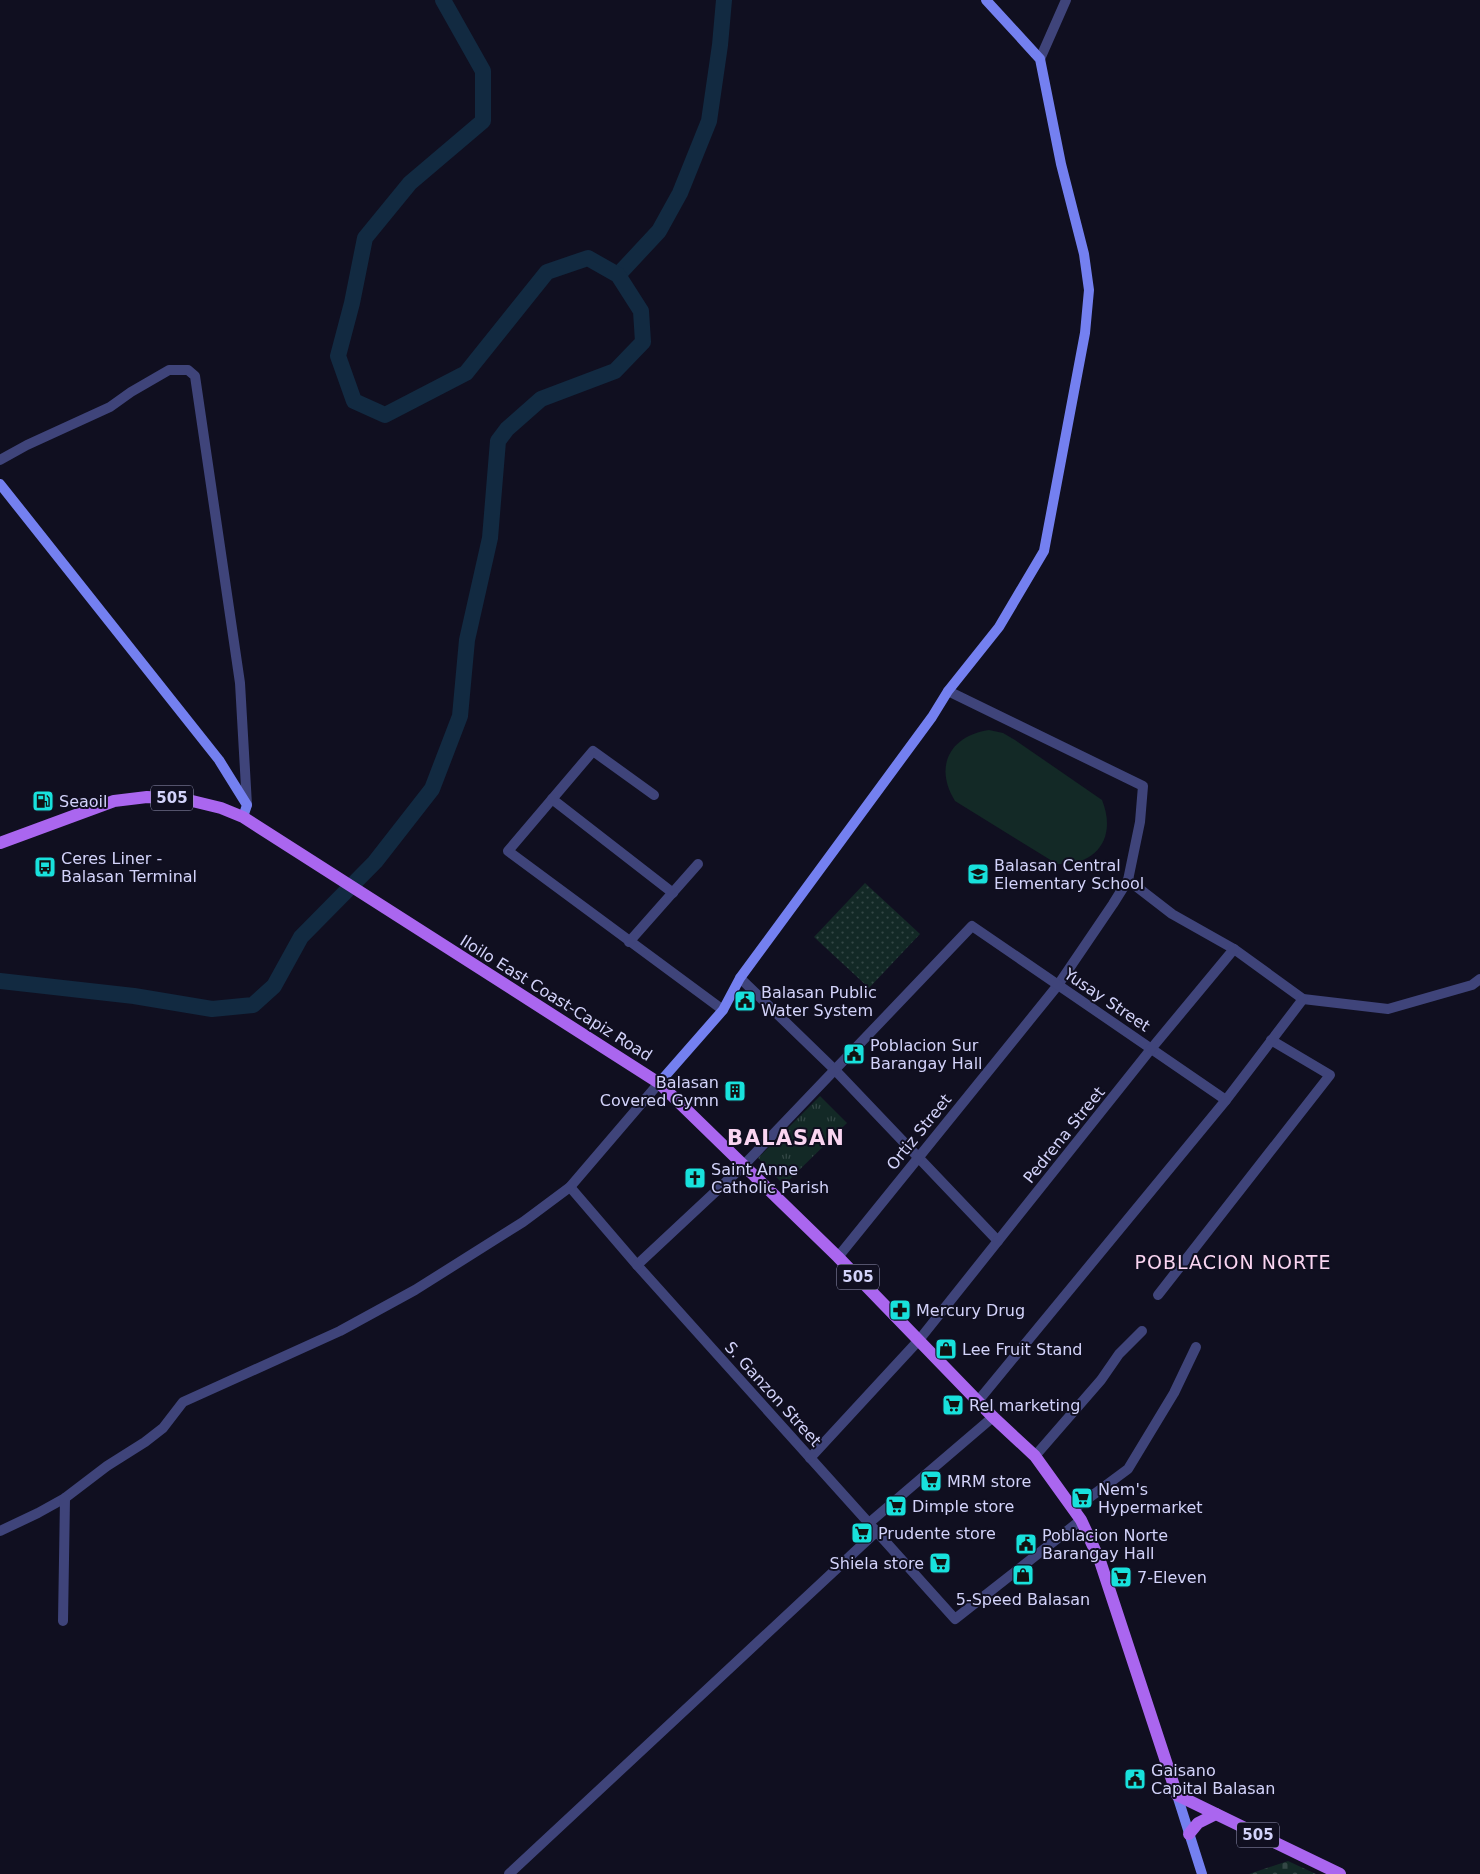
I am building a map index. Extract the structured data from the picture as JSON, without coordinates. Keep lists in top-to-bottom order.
{
  "streets": {
    "main road": ["505", "Iloilo East Coast-Capiz Road"],
    "street": [
      "Yusay Street",
      "Ortiz Street",
      "Pedrena Street",
      "S. Ganzon Street"
    ]
  },
  "crossings": [
    ["505", "Iloilo East Coast-Capiz Road"],
    ["Iloilo East Coast-Capiz Road", "Ortiz Street"],
    ["Iloilo East Coast-Capiz Road", "Pedrena Street"],
    ["Iloilo East Coast-Capiz Road", "S. Ganzon Street"],
    ["Yusay Street", "Ortiz Street"],
    ["Yusay Street", "Pedrena Street"],
    ["Pedrena Street", "S. Ganzon Street"]
  ],
  "districts": ["BALASAN", "POBLACION NORTE"],
  "places": {
    "fuel station": ["Seaoil"],
    "bus stop": ["Ceres Liner - Balasan Terminal"],
    "school or university": ["Balasan Central Elementary School"],
    "public building": [
      "Balasan Public Water System",
      "Poblacion Sur Barangay Hall",
      "Poblacion Norte Barangay Hall",
      "Gaisano Capital Balasan"
    ],
    "building": ["Balasan Covered Gymn"],
    "church": ["Saint Anne Catholic Parish"],
    "pharmacy": ["Mercury Drug"],
    "shop": ["Lee Fruit Stand", "5-Speed Balasan"],
    "supermarket": [
      "Rel marketing",
      "MRM store",
      "Nem's Hypermarket",
      "Dimple store",
      "Prudente store",
      "Shiela store",
      "7-Eleven"
    ]
  }
}
